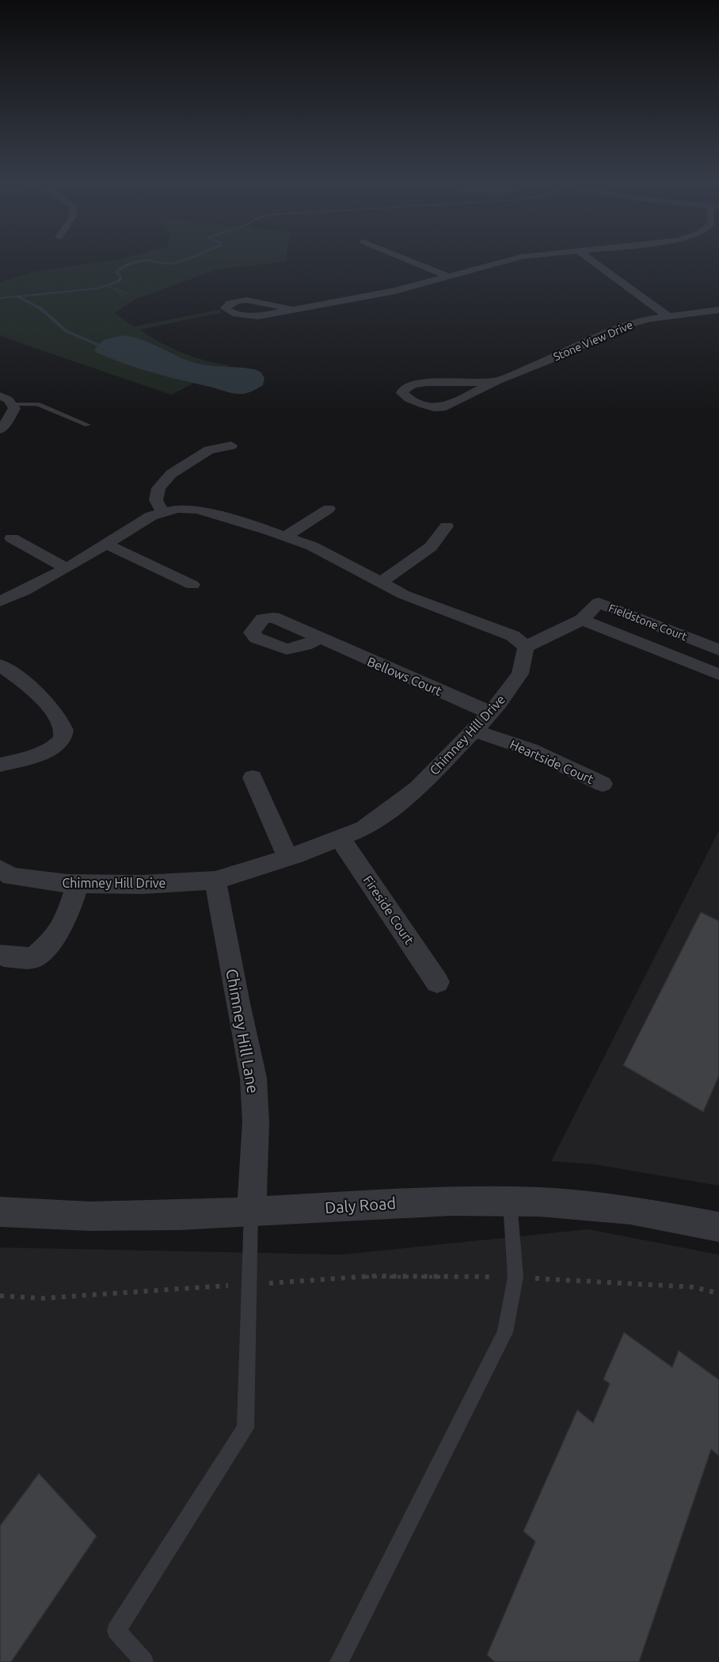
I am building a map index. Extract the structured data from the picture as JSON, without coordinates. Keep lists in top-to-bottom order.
{
  "streets": {
    "street": [
      "Stone View Drive",
      "Fieldstone Court",
      "Bellows Court",
      "Chimney Hill Drive",
      "Heartside Court",
      "Fireside Court",
      "Chimney Hill Lane",
      "Daly Road"
    ]
  },
  "crossings": [
    ["Fieldstone Court", "Chimney Hill Drive"],
    ["Bellows Court", "Chimney Hill Drive"],
    ["Chimney Hill Drive", "Heartside Court"],
    ["Chimney Hill Drive", "Fireside Court"],
    ["Chimney Hill Drive", "Chimney Hill Lane"],
    ["Chimney Hill Lane", "Daly Road"]
  ]
}
